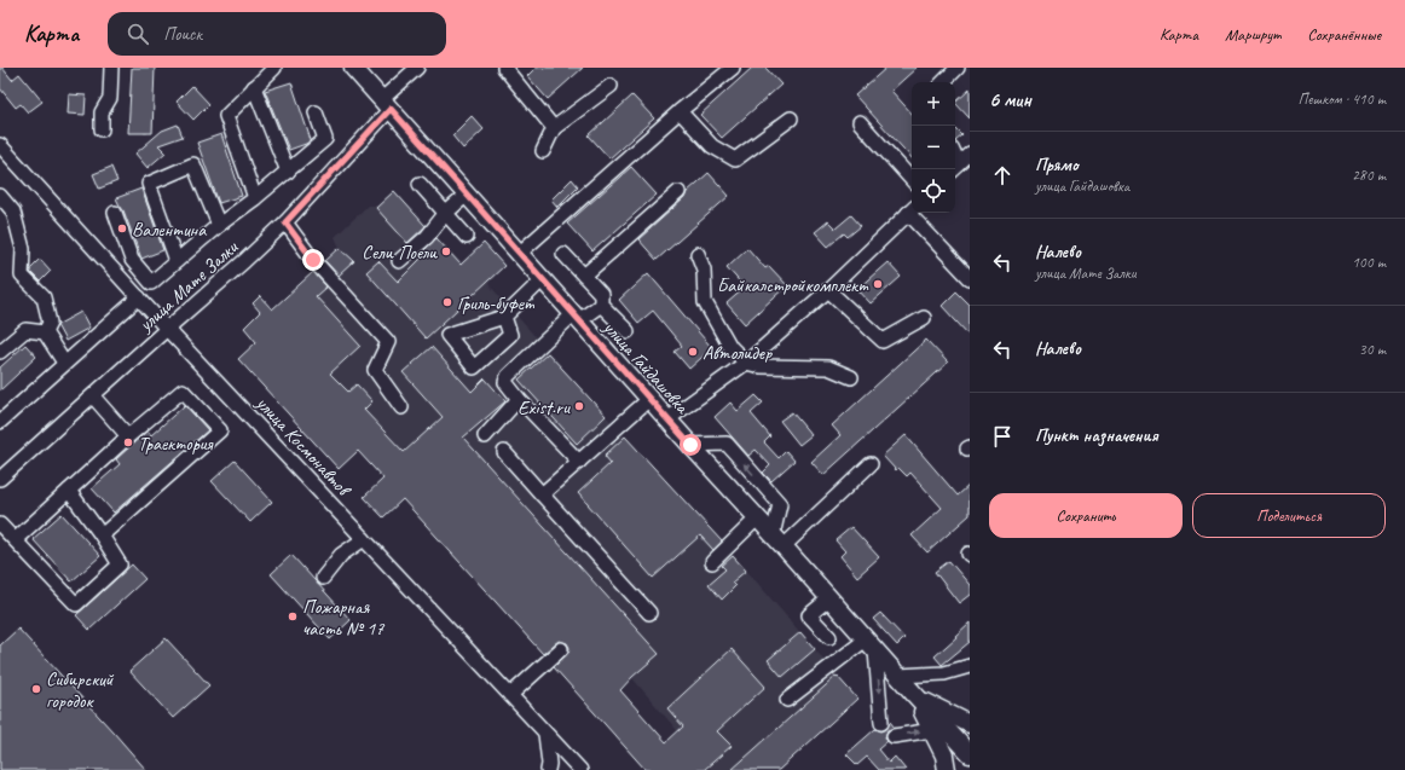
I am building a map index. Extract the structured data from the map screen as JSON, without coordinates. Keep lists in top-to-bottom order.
{
  "streets": {
    "main road": ["улица Гайдашовка"],
    "street": ["улица Мате Залки", "улица Космонавтов"]
  },
  "crossings": [
    ["улица Мате Залки", "улица Гайдашовка"],
    ["улица Мате Залки", "улица Космонавтов"]
  ],
  "places": [
    "Валентина",
    "Сели Поели",
    "Байкалстройкомплект",
    "Гриль-буфет",
    "Автолидер",
    "Exist.ru",
    "Траектория",
    "Пожарная часть № 17",
    "Сибирский городок"
  ],
  "page": {
    "header": "Карта",
    "search": "Поиск",
    "nav": ["Карта", "Маршрут", "Сохранённые"],
    "heading": ["6 мин", "Пешком · 410 m"],
    "map_buttons": ["+", "−"],
    "list": [
      ["Прямо", "улица Гайдашовка", "280 m"],
      ["Налево", "улица Мате Залки", "100 m"],
      ["Налево", "30 m"],
      "Пункт назначения"
    ],
    "buttons": ["Сохранить", "Поделиться"]
  }
}
